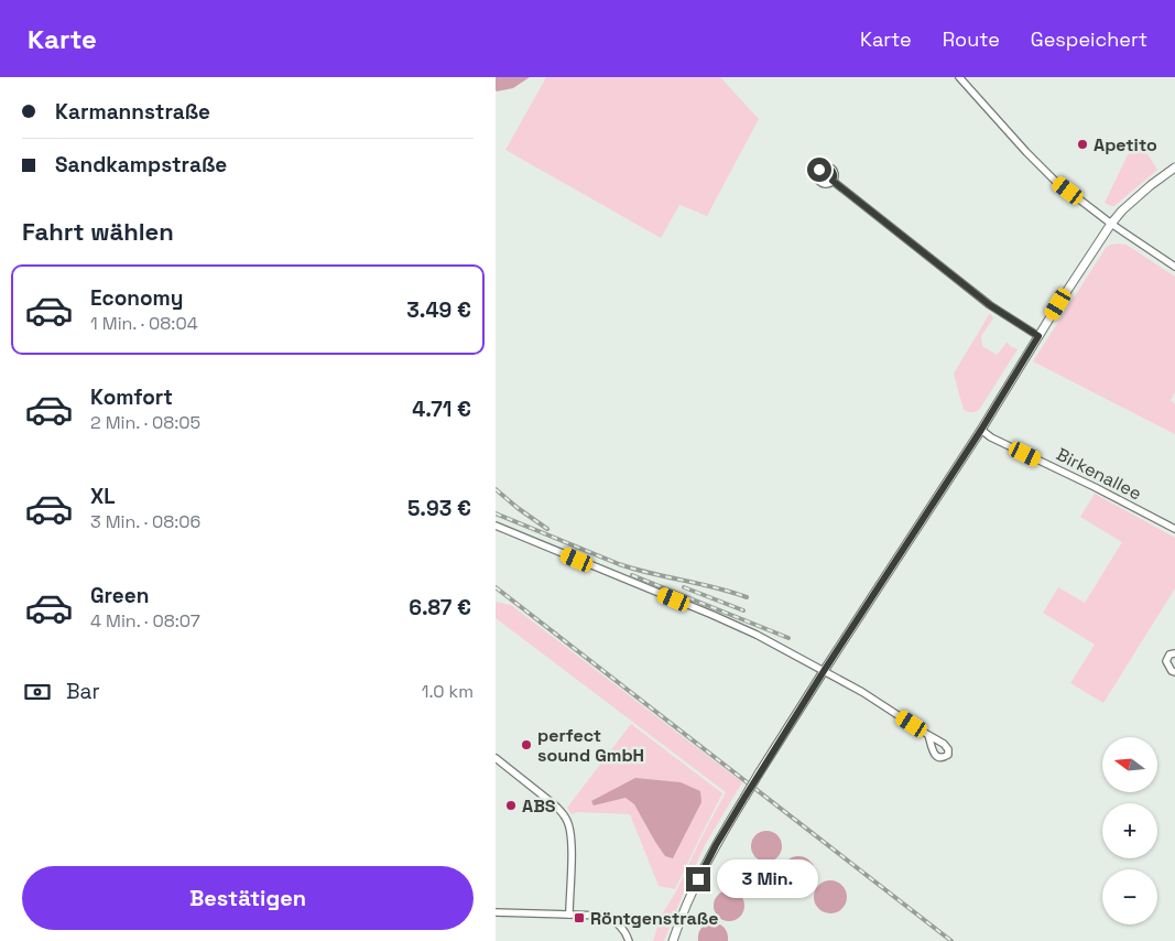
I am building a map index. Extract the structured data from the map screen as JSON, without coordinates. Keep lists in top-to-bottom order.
{
  "streets": {
    "street": ["Birkenallee"]
  },
  "places": {
    "other": ["Apetito", "perfect sound GmbH", "ABS"],
    "transit": ["Röntgenstraße"]
  },
  "north": "left",
  "page": {
    "header": "Karte",
    "nav": ["Karte", "Route", "Gespeichert"],
    "banner": ["Karmannstraße", "Sandkampstraße"],
    "heading": "Fahrt wählen",
    "list": [
      {
        "name": "Economy",
        "note": "1 Min. · 08:04",
        "value": "3.49 €"
      },
      {
        "name": "Komfort",
        "note": "2 Min. · 08:05",
        "value": "4.71 €"
      },
      {
        "name": "XL",
        "note": "3 Min. · 08:06",
        "value": "5.93 €"
      },
      {
        "name": "Green",
        "note": "4 Min. · 08:07",
        "value": "6.87 €"
      }
    ],
    "pay": ["Bar", "1.0 km"],
    "map_buttons": ["+", "−"],
    "buttons": "Bestätigen",
    "bubble": "3 Min."
  }
}
